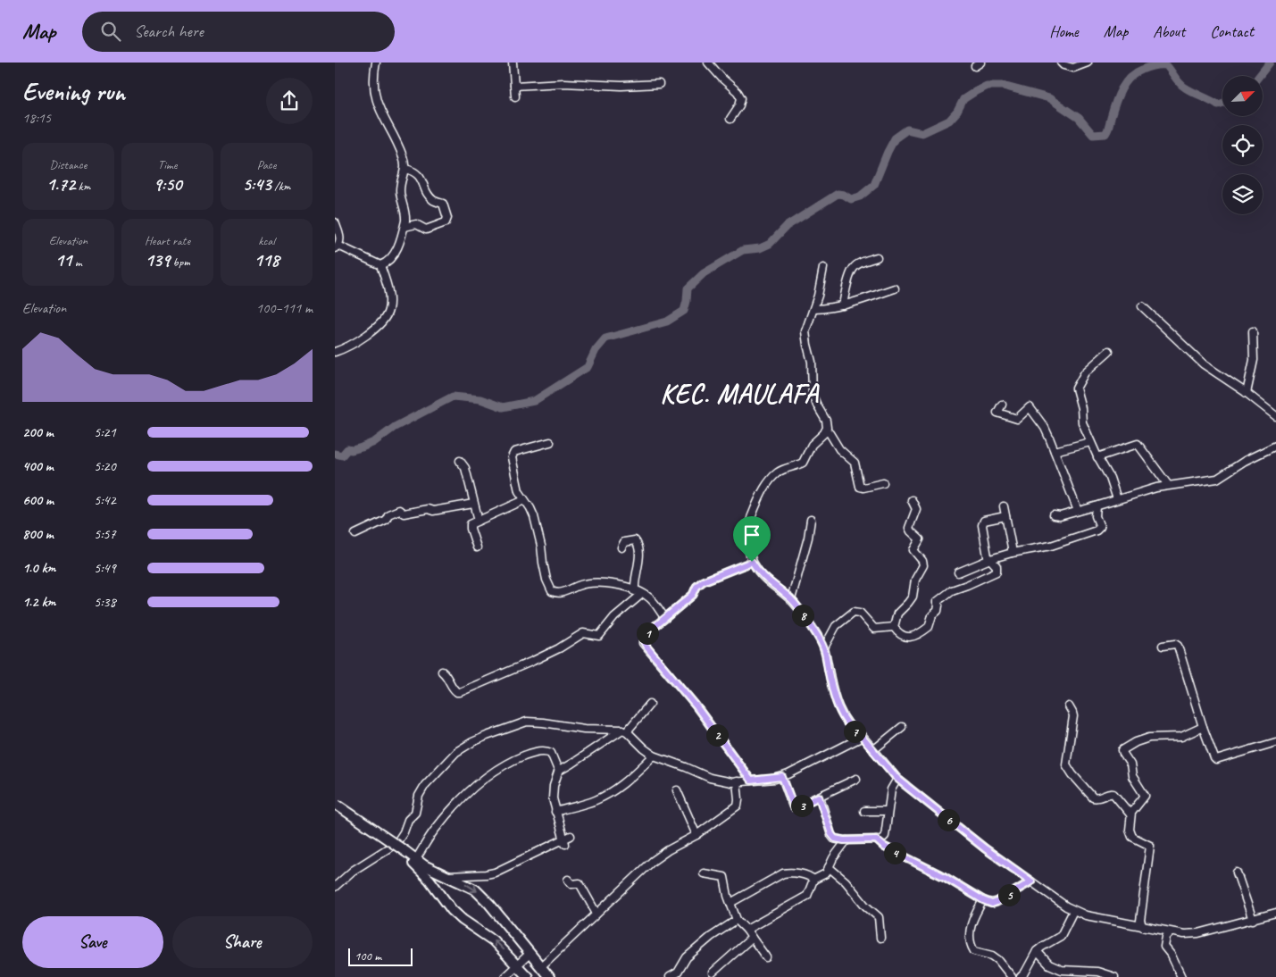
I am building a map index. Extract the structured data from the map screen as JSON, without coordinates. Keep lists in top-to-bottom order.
{
  "districts": ["KEC. MAULAFA"],
  "scale_bar": "100 m",
  "north": "top right",
  "page": {
    "header": "Map",
    "search": "Search here",
    "nav": [
      "Home",
      "Map",
      "About",
      "Contact"
    ],
    "heading": ["Evening run", "18:15"],
    "stats": [
      ["Distance", "1.72 km"],
      ["Time", "9:50"],
      ["Pace", "5:43 /km"],
      ["Elevation", "11 m"],
      ["Heart rate", "139 bpm"],
      ["kcal", "118"]
    ],
    "chart": ["Elevation", "100–111 m"],
    "list": [
      {
        "name": "200 m",
        "note": "5:21"
      },
      {
        "name": "400 m",
        "note": "5:20"
      },
      {
        "name": "600 m",
        "note": "5:42"
      },
      {
        "name": "800 m",
        "note": "5:57"
      },
      {
        "name": "1.0 km",
        "note": "5:49"
      },
      {
        "name": "1.2 km",
        "note": "5:38"
      }
    ],
    "pins": [
      "8",
      "1",
      "7",
      "2",
      "3",
      "6",
      "4",
      "5"
    ],
    "buttons": ["Save", "Share"],
    "scale": "100 m"
  }
}
